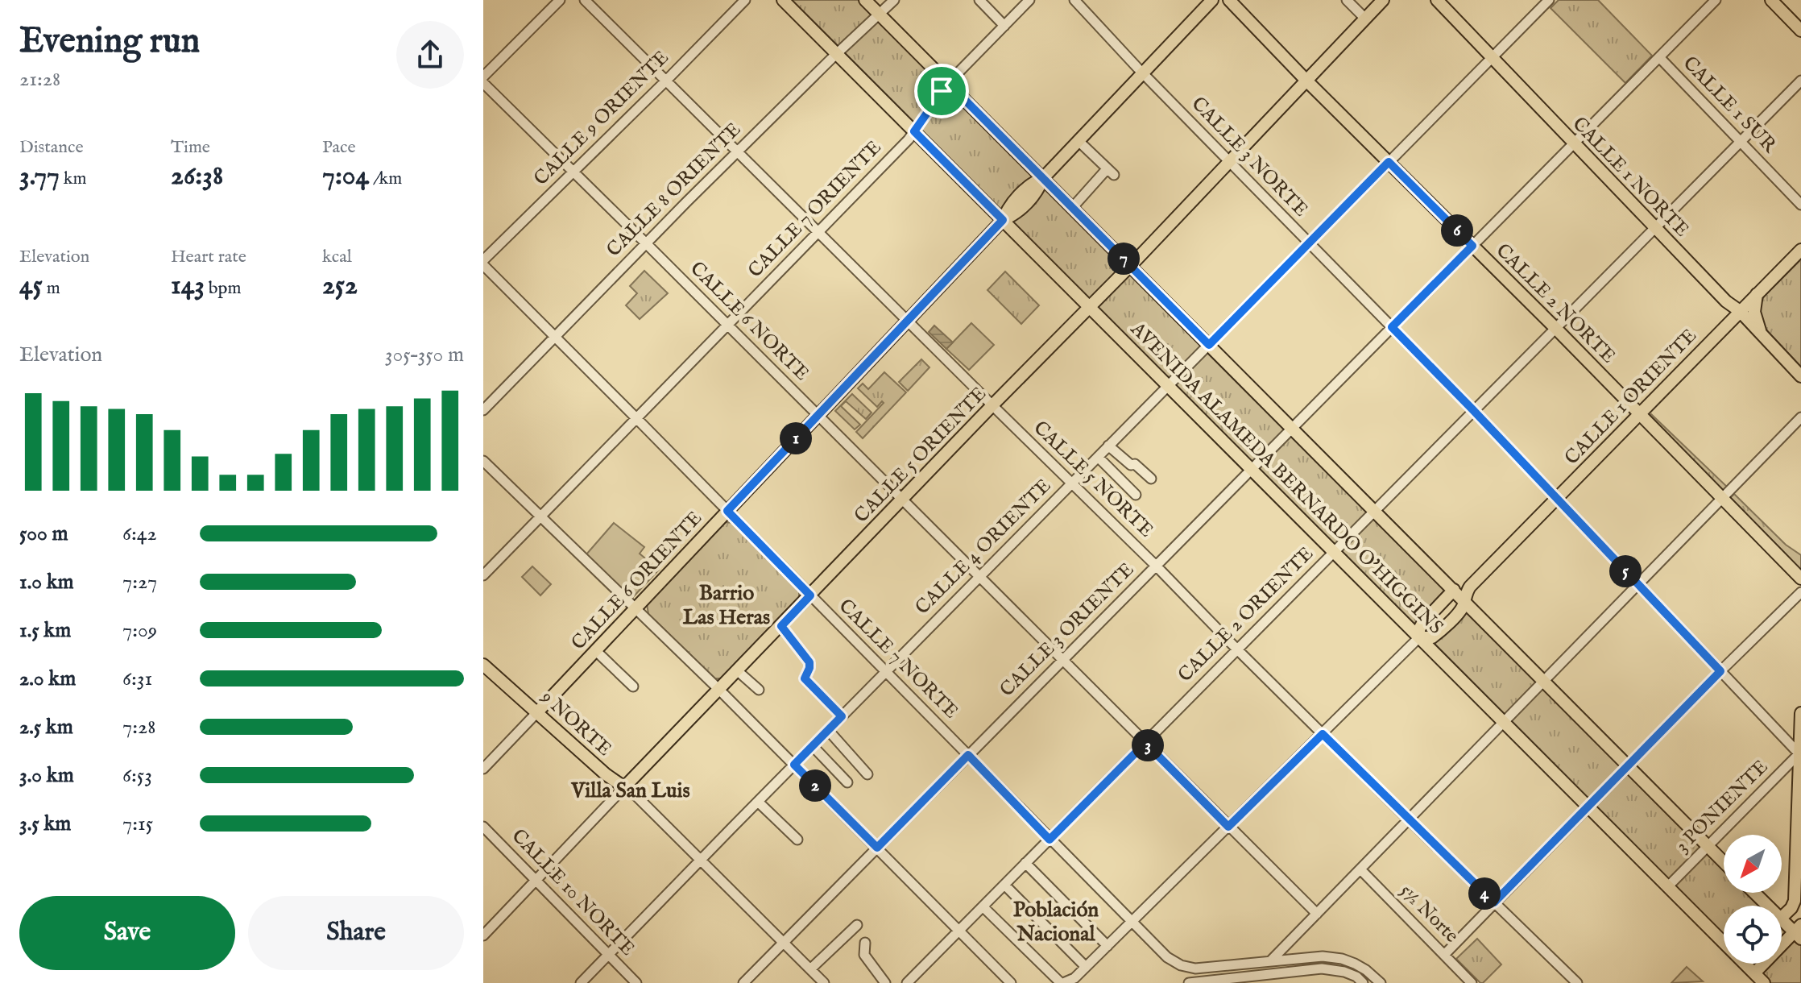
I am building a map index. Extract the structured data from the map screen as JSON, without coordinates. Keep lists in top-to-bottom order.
{
  "streets": {
    "main road": [
      "CALLE 1 NORTE",
      "CALLE 2 NORTE",
      "CALLE 1 ORIENTE",
      "CALLE 5 ORIENTE",
      "AVENIDA ALAMEDA BERNARDO O'HIGGINS",
      "CALLE 6 ORIENTE",
      "9 NORTE"
    ],
    "street": [
      "CALLE 1 SUR",
      "CALLE 9 ORIENTE",
      "CALLE 3 NORTE",
      "CALLE 8 ORIENTE",
      "CALLE 7 ORIENTE",
      "CALLE 6 NORTE",
      "CALLE 5 NORTE",
      "CALLE 4 ORIENTE",
      "CALLE 2 ORIENTE",
      "CALLE 3 ORIENTE",
      "CALLE 7 NORTE",
      "3 PONIENTE",
      "CALLE 10 NORTE",
      "5½ Norte"
    ]
  },
  "crossings": [
    ["CALLE 1 SUR", "CALLE 2 ORIENTE"],
    ["CALLE 1 SUR", "CALLE 3 ORIENTE"],
    ["CALLE 9 ORIENTE", "CALLE 6 NORTE"],
    ["CALLE 9 ORIENTE", "CALLE 5 NORTE"],
    ["CALLE 3 NORTE", "CALLE 1 ORIENTE"],
    ["CALLE 3 NORTE", "CALLE 5 ORIENTE"],
    ["CALLE 3 NORTE", "CALLE 4 ORIENTE"],
    ["CALLE 3 NORTE", "CALLE 6 ORIENTE"],
    ["CALLE 3 NORTE", "CALLE 2 ORIENTE"],
    ["CALLE 3 NORTE", "CALLE 3 ORIENTE"],
    ["CALLE 3 NORTE", "3 PONIENTE"],
    ["CALLE 1 NORTE", "CALLE 1 ORIENTE"],
    ["CALLE 1 NORTE", "CALLE 4 ORIENTE"],
    ["CALLE 1 NORTE", "CALLE 2 ORIENTE"],
    ["CALLE 1 NORTE", "CALLE 3 ORIENTE"],
    ["CALLE 8 ORIENTE", "CALLE 6 NORTE"],
    ["CALLE 8 ORIENTE", "AVENIDA ALAMEDA BERNARDO O'HIGGINS"],
    ["CALLE 8 ORIENTE", "CALLE 5 NORTE"],
    ["CALLE 8 ORIENTE", "CALLE 7 NORTE"],
    ["CALLE 7 ORIENTE", "CALLE 6 NORTE"],
    ["CALLE 7 ORIENTE", "AVENIDA ALAMEDA BERNARDO O'HIGGINS"],
    ["CALLE 7 ORIENTE", "CALLE 5 NORTE"],
    ["CALLE 7 ORIENTE", "CALLE 7 NORTE"],
    ["CALLE 2 NORTE", "CALLE 1 ORIENTE"],
    ["CALLE 2 NORTE", "CALLE 5 ORIENTE"],
    ["CALLE 2 NORTE", "CALLE 4 ORIENTE"],
    ["CALLE 2 NORTE", "CALLE 2 ORIENTE"],
    ["CALLE 2 NORTE", "CALLE 3 ORIENTE"],
    ["CALLE 6 NORTE", "CALLE 5 ORIENTE"],
    ["CALLE 6 NORTE", "CALLE 4 ORIENTE"],
    ["CALLE 6 NORTE", "CALLE 6 ORIENTE"],
    ["CALLE 6 NORTE", "CALLE 2 ORIENTE"],
    ["CALLE 6 NORTE", "CALLE 3 ORIENTE"],
    ["CALLE 1 ORIENTE", "AVENIDA ALAMEDA BERNARDO O'HIGGINS"],
    ["CALLE 5 ORIENTE", "AVENIDA ALAMEDA BERNARDO O'HIGGINS"],
    ["CALLE 5 ORIENTE", "CALLE 5 NORTE"],
    ["CALLE 5 ORIENTE", "CALLE 7 NORTE"],
    ["CALLE 5 ORIENTE", "9 NORTE"],
    ["CALLE 5 ORIENTE", "CALLE 10 NORTE"],
    ["AVENIDA ALAMEDA BERNARDO O'HIGGINS", "CALLE 4 ORIENTE"],
    ["AVENIDA ALAMEDA BERNARDO O'HIGGINS", "CALLE 6 ORIENTE"],
    ["AVENIDA ALAMEDA BERNARDO O'HIGGINS", "CALLE 2 ORIENTE"],
    ["AVENIDA ALAMEDA BERNARDO O'HIGGINS", "CALLE 3 ORIENTE"],
    ["AVENIDA ALAMEDA BERNARDO O'HIGGINS", "3 PONIENTE"],
    ["CALLE 5 NORTE", "CALLE 4 ORIENTE"],
    ["CALLE 5 NORTE", "CALLE 6 ORIENTE"],
    ["CALLE 5 NORTE", "CALLE 2 ORIENTE"],
    ["CALLE 5 NORTE", "CALLE 3 ORIENTE"],
    ["CALLE 4 ORIENTE", "CALLE 7 NORTE"],
    ["CALLE 4 ORIENTE", "9 NORTE"],
    ["CALLE 4 ORIENTE", "CALLE 10 NORTE"],
    ["CALLE 6 ORIENTE", "CALLE 7 NORTE"],
    ["CALLE 6 ORIENTE", "9 NORTE"],
    ["CALLE 2 ORIENTE", "CALLE 7 NORTE"],
    ["CALLE 3 ORIENTE", "CALLE 7 NORTE"],
    ["CALLE 3 ORIENTE", "9 NORTE"]
  ],
  "districts": ["Barrio Las Heras", "Villa San Luis", "Población Nacional"],
  "north": "bottom left",
  "page": {
    "heading": ["Evening run", "21:28"],
    "stats": [
      ["Distance", "3.77 km"],
      ["Time", "26:38"],
      ["Pace", "7:04 /km"],
      ["Elevation", "45 m"],
      ["Heart rate", "143 bpm"],
      ["kcal", "252"]
    ],
    "pins": [
      "6",
      "7",
      "1",
      "5",
      "3",
      "2",
      "4"
    ],
    "chart": ["Elevation", "305–350 m"],
    "list": [
      {
        "name": "500 m",
        "note": "6:42"
      },
      {
        "name": "1.0 km",
        "note": "7:27"
      },
      {
        "name": "1.5 km",
        "note": "7:09"
      },
      {
        "name": "2.0 km",
        "note": "6:31"
      },
      {
        "name": "2.5 km",
        "note": "7:28"
      },
      {
        "name": "3.0 km",
        "note": "6:53"
      },
      {
        "name": "3.5 km",
        "note": "7:15"
      }
    ],
    "buttons": ["Save", "Share"]
  }
}
